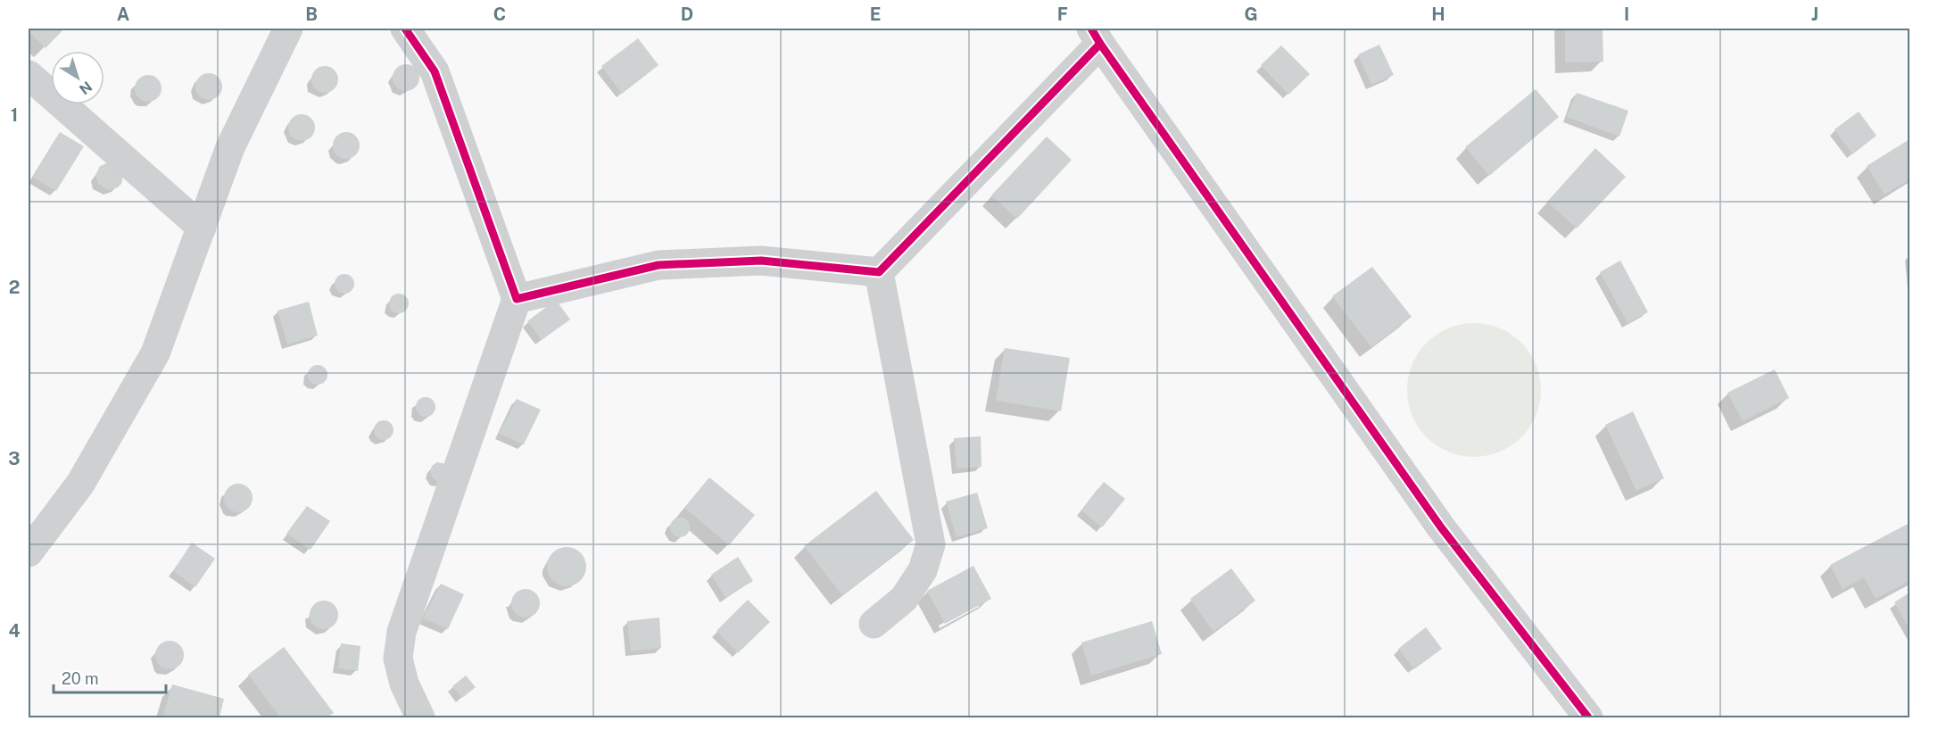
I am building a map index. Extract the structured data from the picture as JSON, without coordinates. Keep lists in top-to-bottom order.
{
  "scale_bar": "20 m",
  "north": "bottom right",
  "grid": {
    "columns": [
      "A",
      "B",
      "C",
      "D",
      "E",
      "F",
      "G",
      "H",
      "I",
      "J"
    ],
    "rows": [
      "1",
      "2",
      "3",
      "4"
    ]
  }
}
